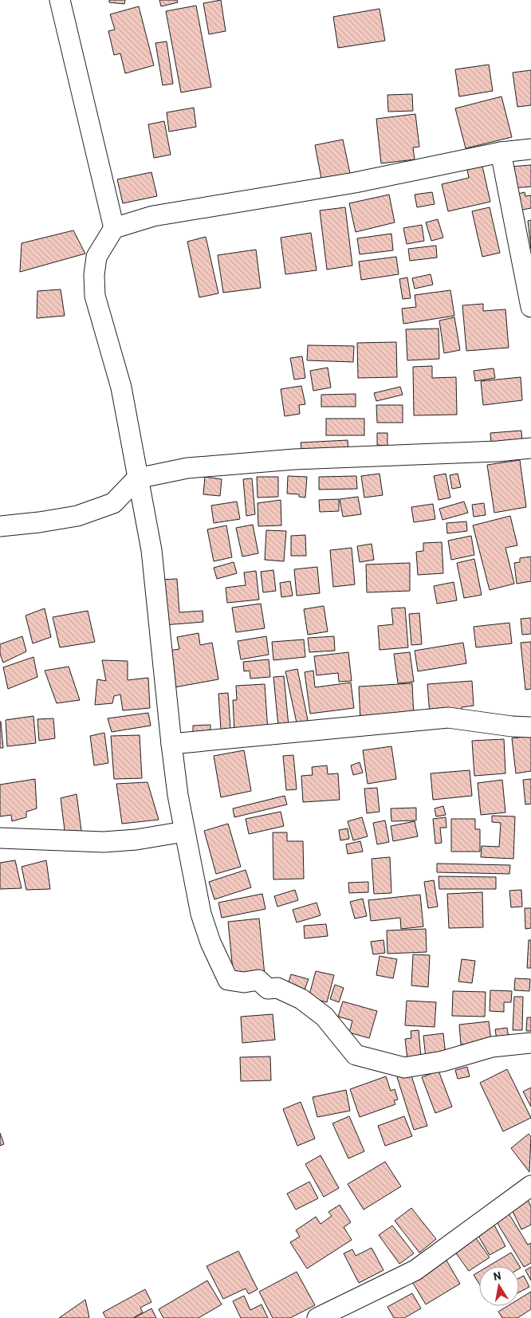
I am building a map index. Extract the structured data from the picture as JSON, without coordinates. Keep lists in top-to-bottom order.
{
  "north": "top"
}
